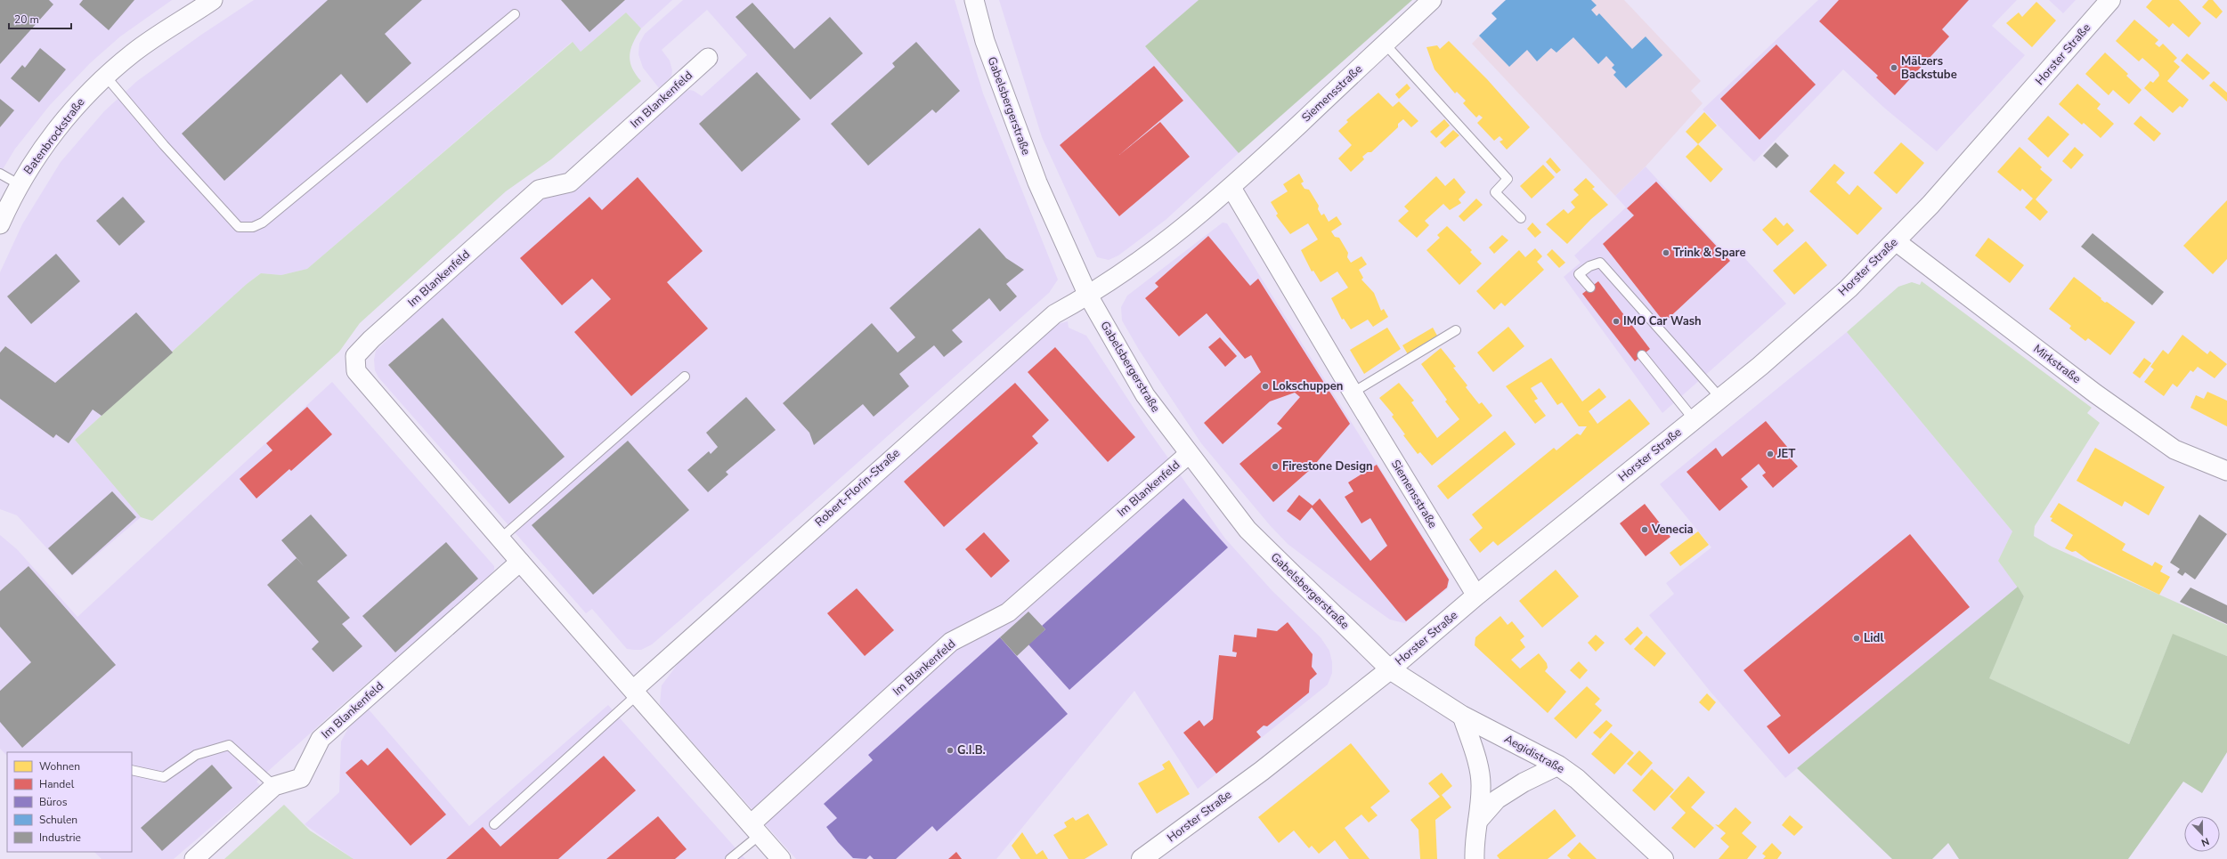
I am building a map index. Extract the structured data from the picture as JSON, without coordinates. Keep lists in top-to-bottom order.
{
  "streets": {
    "main road": ["Horster Straße", "Aegidistraße"],
    "street": [
      "Siemensstraße",
      "Im Blankenfeld",
      "Gabelsbergerstraße",
      "Batenbrockstraße",
      "Mirkstraße",
      "Robert-Florin-Straße"
    ]
  },
  "crossings": [
    ["Horster Straße", "Siemensstraße"],
    ["Horster Straße", "Gabelsbergerstraße"],
    ["Horster Straße", "Mirkstraße"],
    ["Horster Straße", "Aegidistraße"],
    ["Siemensstraße", "Gabelsbergerstraße"],
    ["Siemensstraße", "Robert-Florin-Straße"],
    ["Im Blankenfeld", "Gabelsbergerstraße"],
    ["Im Blankenfeld", "Robert-Florin-Straße"],
    ["Gabelsbergerstraße", "Robert-Florin-Straße"],
    ["Gabelsbergerstraße", "Aegidistraße"]
  ],
  "places": [
    "Mälzers Backstube",
    "Trink & Spare",
    "IMO Car Wash",
    "Lokschuppen",
    "JET",
    "Firestone Design",
    "Venecia",
    "Lidl",
    "G.I.B."
  ],
  "legend": [
    "Wohnen",
    "Handel",
    "Büros",
    "Schulen",
    "Industrie"
  ],
  "scale_bar": "20 m",
  "north": "bottom"
}
